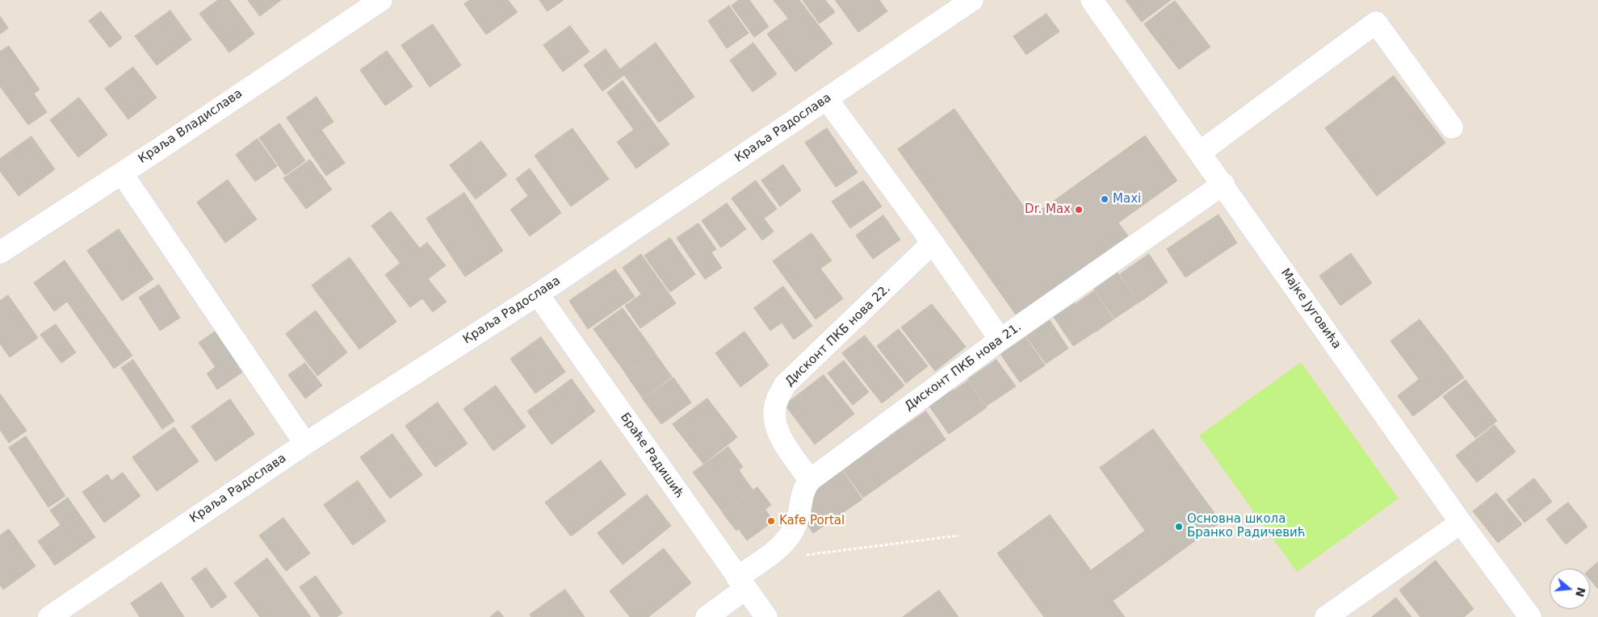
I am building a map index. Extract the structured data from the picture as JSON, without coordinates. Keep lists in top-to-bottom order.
{
  "streets": {
    "street": [
      "Краља Владислава",
      "Краља Радослава",
      "Мајке Југовића",
      "Дисконт ПКБ нова 22.",
      "Дисконт ПКБ нова 21.",
      "Браће Радишић"
    ]
  },
  "crossings": [
    ["Краља Радослава", "Браће Радишић"],
    ["Мајке Југовића", "Дисконт ПКБ нова 21."],
    ["Дисконт ПКБ нова 22.", "Дисконт ПКБ нова 21."],
    ["Дисконт ПКБ нова 21.", "Браће Радишић"]
  ],
  "places": [
    "Maxi",
    "Dr. Max",
    "Kafe Portal",
    "Основна школа Бранко Радичевић"
  ],
  "north": "right"
}
